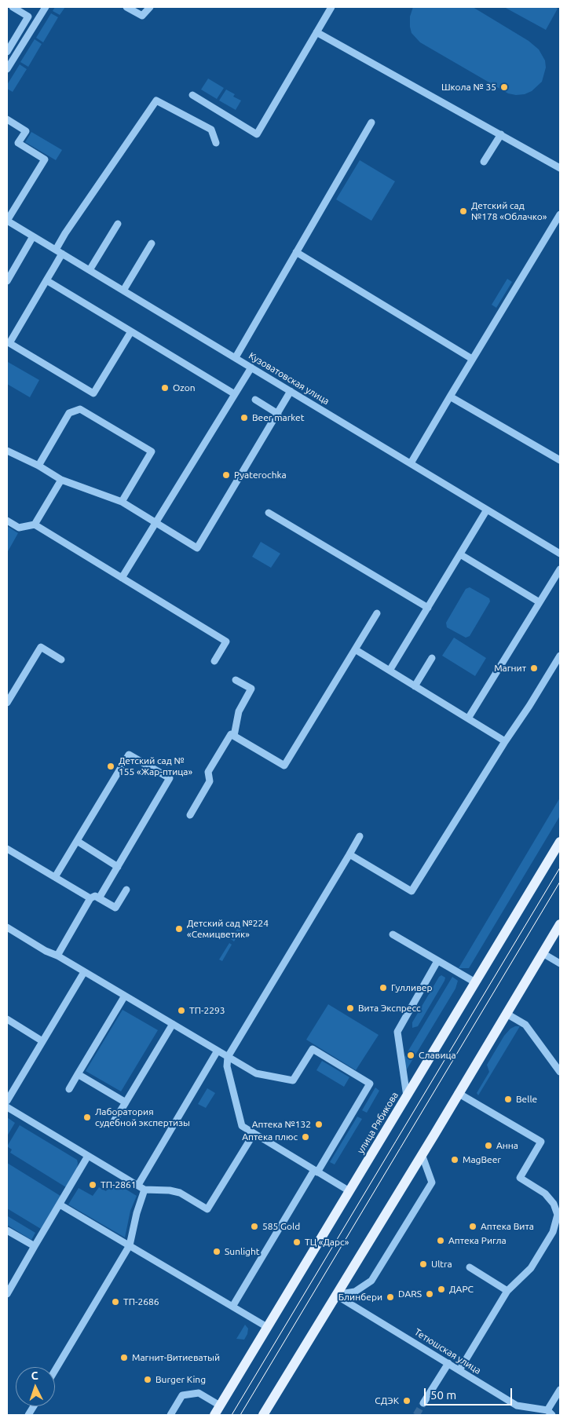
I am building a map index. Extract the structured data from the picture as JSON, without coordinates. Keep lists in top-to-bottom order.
{
  "streets": {
    "main road": ["улица Рябикова"],
    "street": ["Кузоватовская улица", "Тетюшская улица"]
  },
  "places": [
    "Школа № 35",
    "Детский сад №178 «Облачко»",
    "Ozon",
    "Beer market",
    "Pyaterochka",
    "Магнит",
    "Детский сад № 155 «Жар-птица»",
    "Детский сад №224 «Семицветик»",
    "Гулливер",
    "Вита Экспресс",
    "ТП-2293",
    "Славица",
    "Belle",
    "Лаборатория судебной экспертизы",
    "Аптека №132",
    "Аптека плюс",
    "Анна",
    "MagBeer",
    "ТП-2861",
    "585 Gold",
    "Аптека Вита",
    "Аптека Ригла",
    "ТЦ «Дарс»",
    "Sunlight",
    "Ultra",
    "ДАРС",
    "DARS",
    "Блинбери",
    "ТП-2686",
    "Магнит-Витиеватый",
    "Burger King",
    "СДЭК"
  ],
  "scale_bar": "50 m",
  "north": "top"
}
